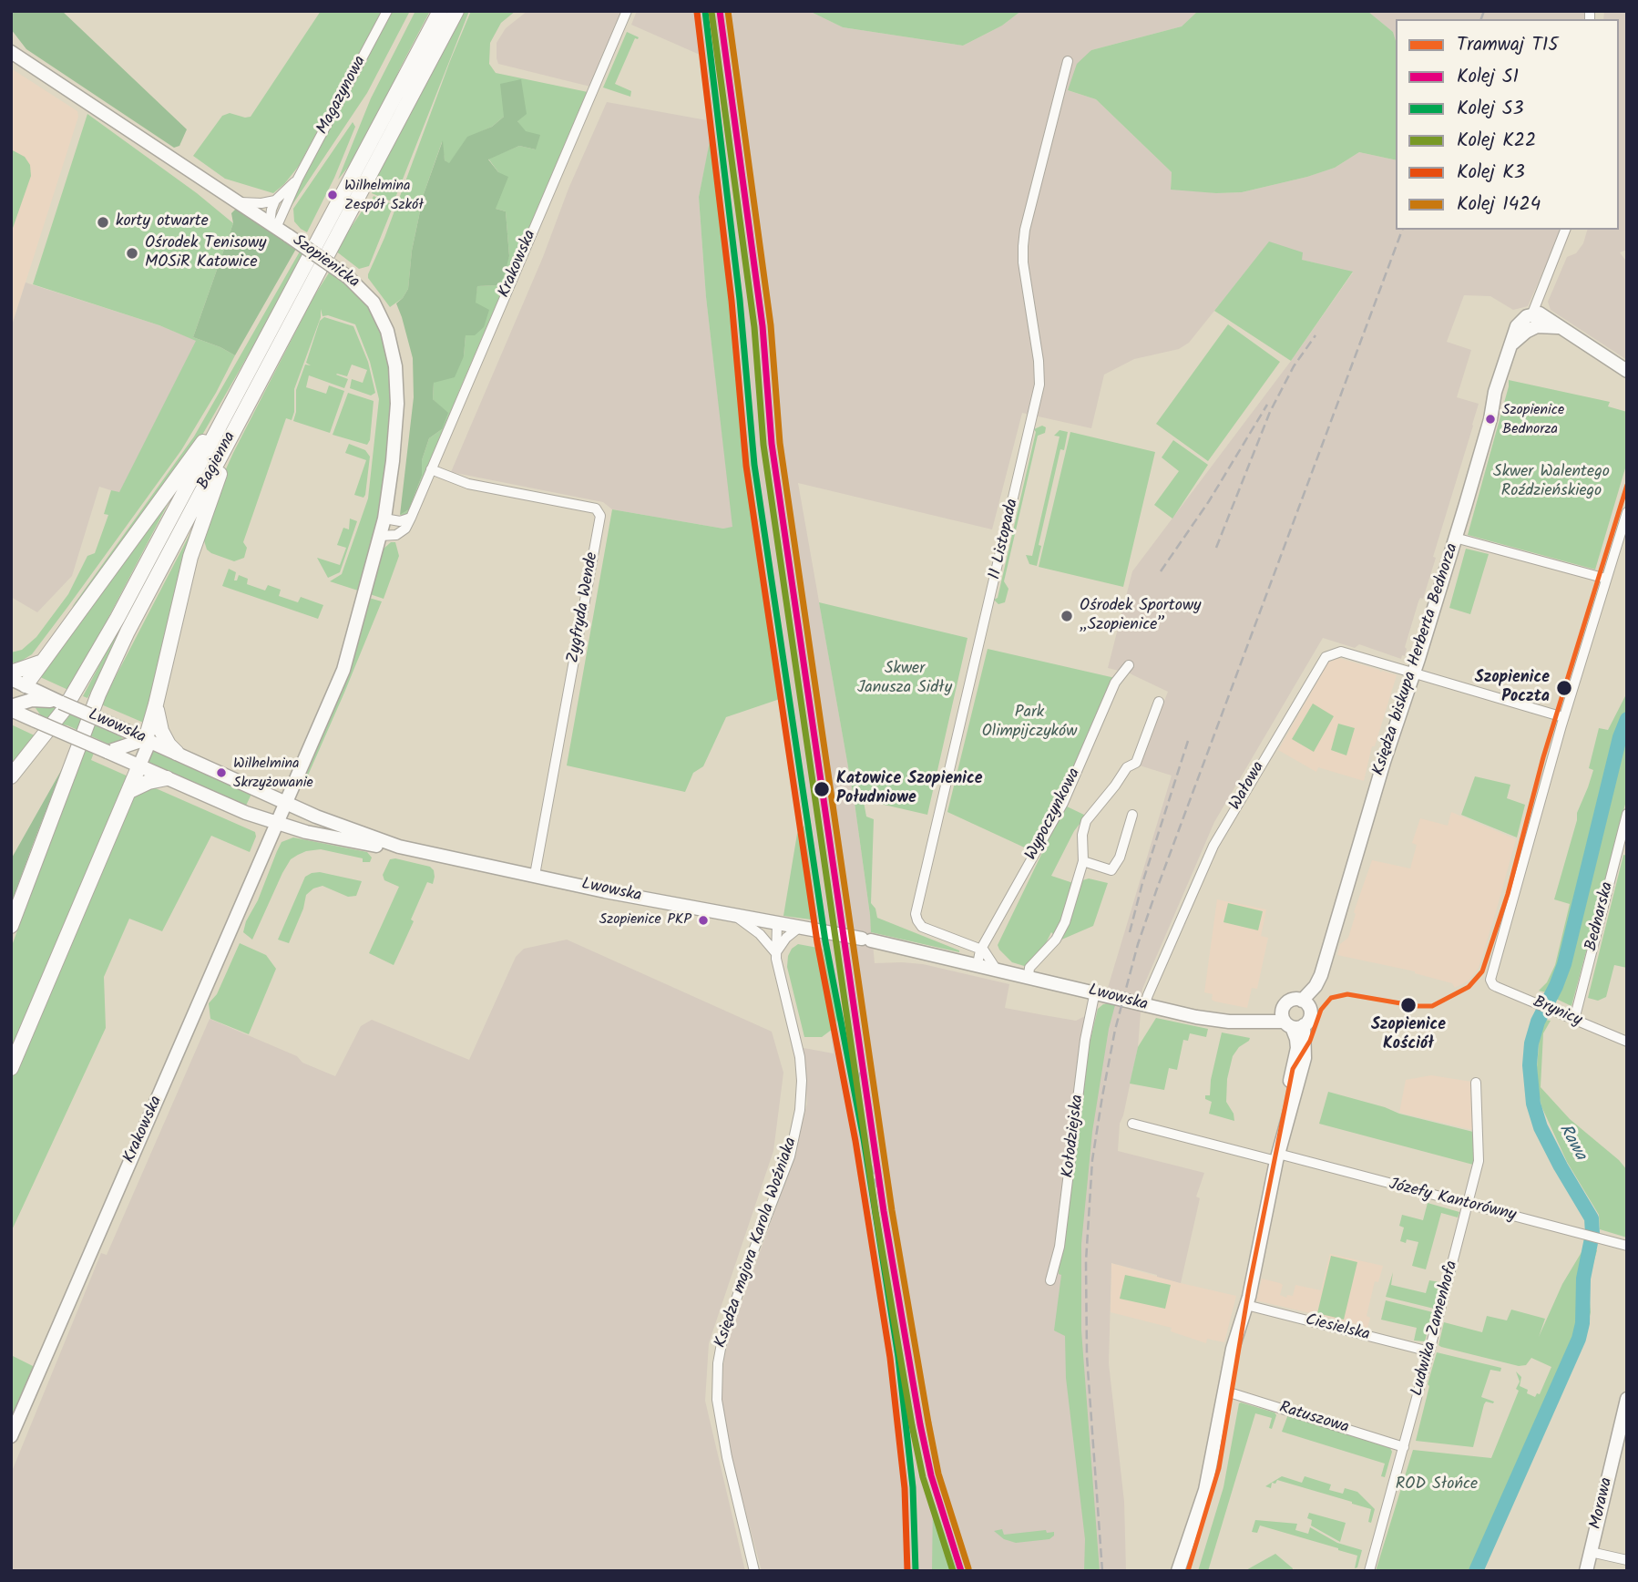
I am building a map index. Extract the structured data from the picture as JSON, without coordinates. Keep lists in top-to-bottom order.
{
  "streets": {
    "main road": ["Bagienna"],
    "street": [
      "Magazynowa",
      "Szopienicka",
      "Krakowska",
      "11 Listopada",
      "Zygfryda Wende",
      "Księdza biskupa Herberta Bednorza",
      "Lwowska",
      "Wałowa",
      "Wypoczynkowa",
      "Bednarska",
      "Brynicy",
      "Kołodziejska",
      "Józefy Kantorówny",
      "Księdza majora Karola Woźniaka",
      "Ciesielska",
      "Ludwika Zamenhofa",
      "Ratuszowa",
      "Morawa"
    ]
  },
  "crossings": [
    ["Magazynowa", "Szopienicka"],
    ["Krakowska", "Zygfryda Wende"],
    ["Krakowska", "Lwowska"],
    ["11 Listopada", "Lwowska"],
    ["11 Listopada", "Wypoczynkowa"],
    ["Zygfryda Wende", "Lwowska"],
    ["Księdza biskupa Herberta Bednorza", "Lwowska"],
    ["Księdza biskupa Herberta Bednorza", "Wałowa"],
    ["Lwowska", "Wałowa"],
    ["Lwowska", "Wypoczynkowa"],
    ["Lwowska", "Kołodziejska"],
    ["Lwowska", "Księdza majora Karola Woźniaka"],
    ["Wałowa", "Brynicy"],
    ["Bednarska", "Brynicy"],
    ["Józefy Kantorówny", "Ludwika Zamenhofa"],
    ["Ciesielska", "Ludwika Zamenhofa"],
    ["Ludwika Zamenhofa", "Ratuszowa"]
  ],
  "water": ["Rawa"],
  "parks": [
    "Skwer Walentego Roździeńskiego",
    "Skwer Janusza Sidły",
    "Park Olimpijczyków",
    "ROD Słońce"
  ],
  "places": [
    "Wilhelmina Zespół Szkół",
    "korty otwarte",
    "Ośrodek Tenisowy MOSiR Katowice",
    "Szopienice Bednorza",
    "Ośrodek Sportowy „Szopienice”",
    "Szopienice Poczta",
    "Wilhelmina Skrzyżowanie",
    "Katowice Szopienice Południowe",
    "Szopienice PKP",
    "Szopienice Kościół"
  ],
  "lines": [
    "rail line S1",
    "rail line S3",
    "rail line 1424",
    "rail line K22",
    "rail line K3",
    "tram line T15"
  ],
  "legend": [
    "Tramwaj T15",
    "Kolej S1",
    "Kolej S3",
    "Kolej K22",
    "Kolej K3",
    "Kolej 1424"
  ]
}
